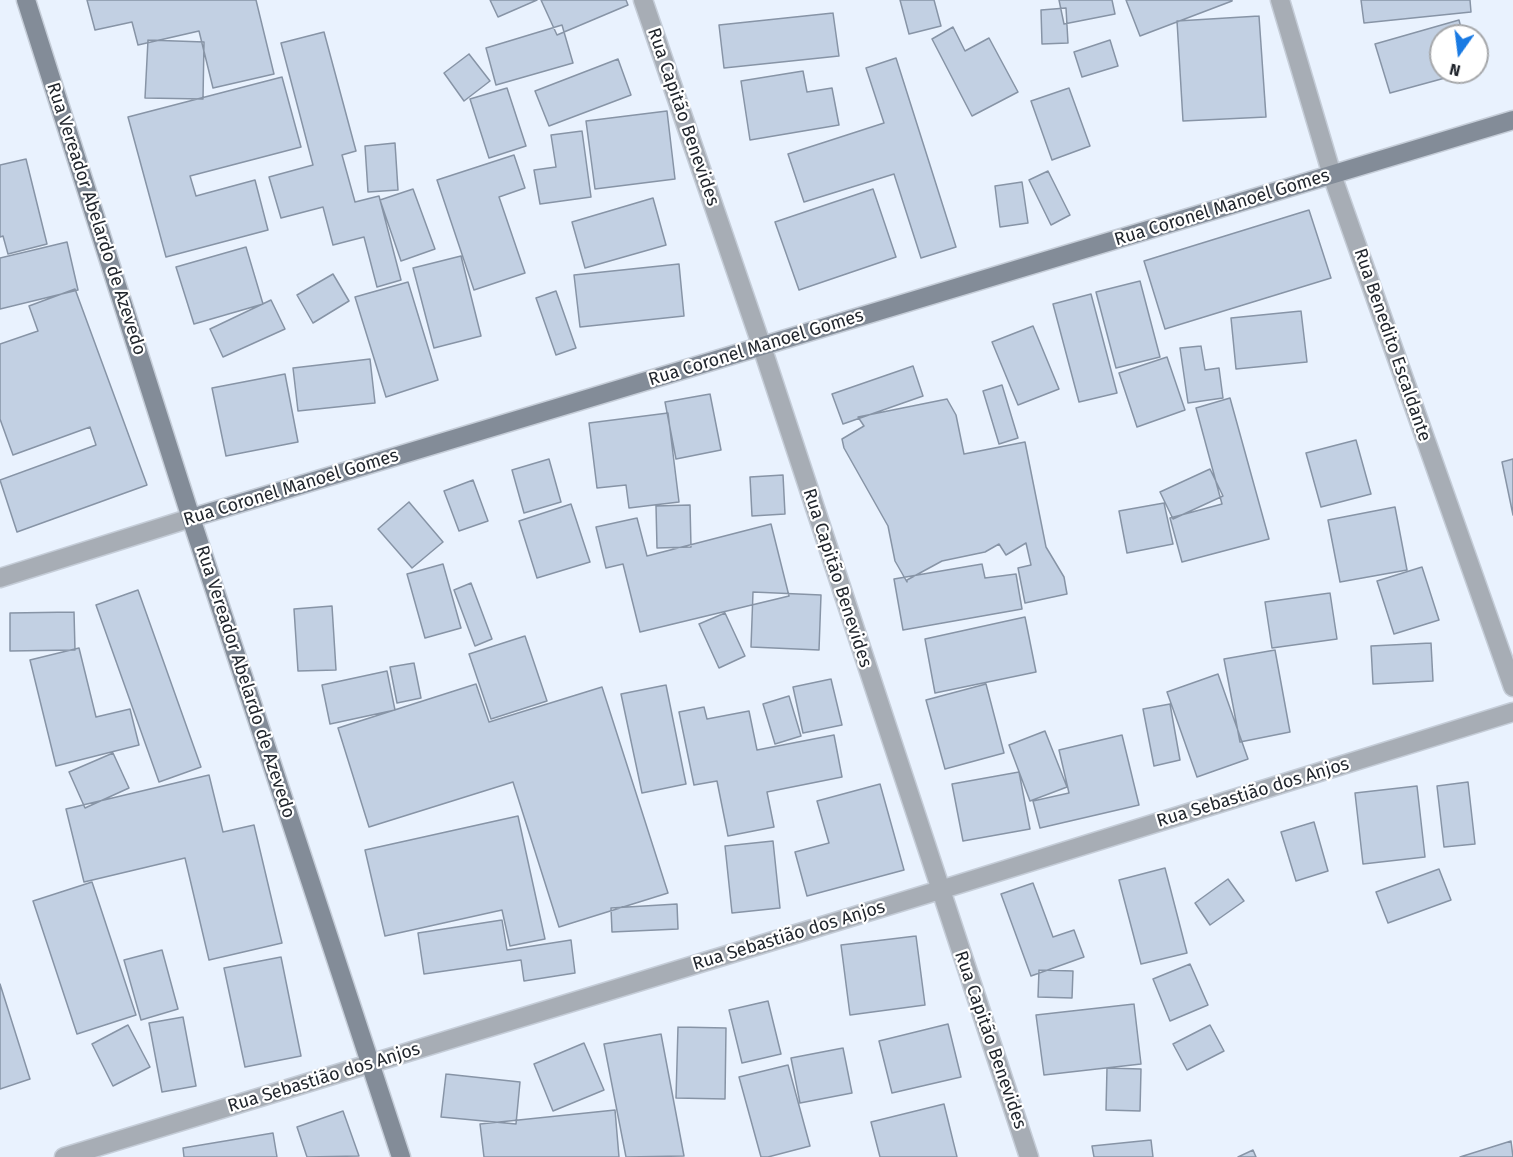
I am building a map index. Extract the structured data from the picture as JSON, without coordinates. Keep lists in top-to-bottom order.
{
  "streets": {
    "street": [
      "Rua Capitão Benevides",
      "Rua Coronel Manoel Gomes",
      "Rua Vereador Abelardo de Azevedo",
      "Rua Benedito Escaldante",
      "Rua Sebastião dos Anjos"
    ]
  },
  "crossings": [
    ["Rua Capitão Benevides", "Rua Coronel Manoel Gomes"],
    ["Rua Capitão Benevides", "Rua Sebastião dos Anjos"],
    ["Rua Coronel Manoel Gomes", "Rua Vereador Abelardo de Azevedo"],
    ["Rua Coronel Manoel Gomes", "Rua Benedito Escaldante"],
    ["Rua Vereador Abelardo de Azevedo", "Rua Sebastião dos Anjos"]
  ],
  "north": "bottom"
}
